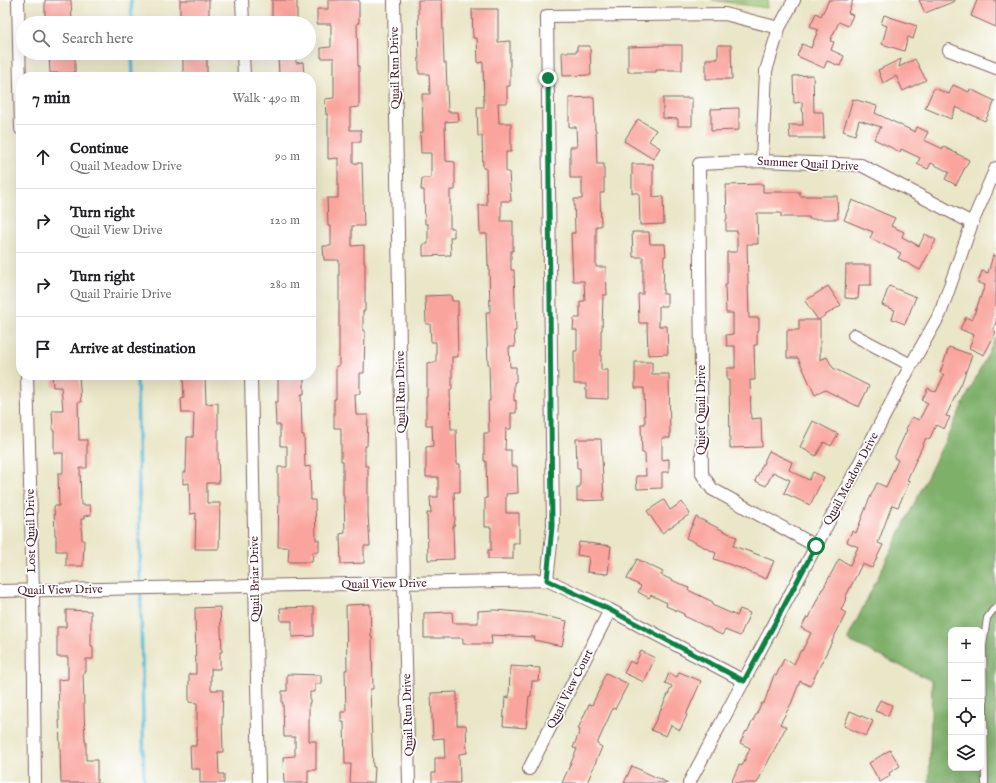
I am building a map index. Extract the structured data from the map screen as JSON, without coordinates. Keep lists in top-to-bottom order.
{
  "streets": {
    "street": [
      "Quail Run Drive",
      "Summer Quail Drive",
      "Quiet Quail Drive",
      "Quail Meadow Drive",
      "Lost Quail Drive",
      "Quail Briar Drive",
      "Quail View Drive",
      "Quail View Court"
    ]
  },
  "crossings": [
    ["Quail Run Drive", "Quail View Drive"],
    ["Summer Quail Drive", "Quiet Quail Drive"],
    ["Summer Quail Drive", "Quail Meadow Drive"],
    ["Quiet Quail Drive", "Quail Meadow Drive"],
    ["Quail Meadow Drive", "Quail View Drive"],
    ["Lost Quail Drive", "Quail View Drive"],
    ["Quail Briar Drive", "Quail View Drive"],
    ["Quail View Drive", "Quail View Court"]
  ],
  "page": {
    "search": "Search here",
    "heading": ["7 min", "Walk · 490 m"],
    "list": [
      ["Continue", "Quail Meadow Drive", "90 m"],
      ["Turn right", "Quail View Drive", "120 m"],
      ["Turn right", "Quail Prairie Drive", "280 m"],
      "Arrive at destination"
    ],
    "map_buttons": ["+", "−"]
  }
}
